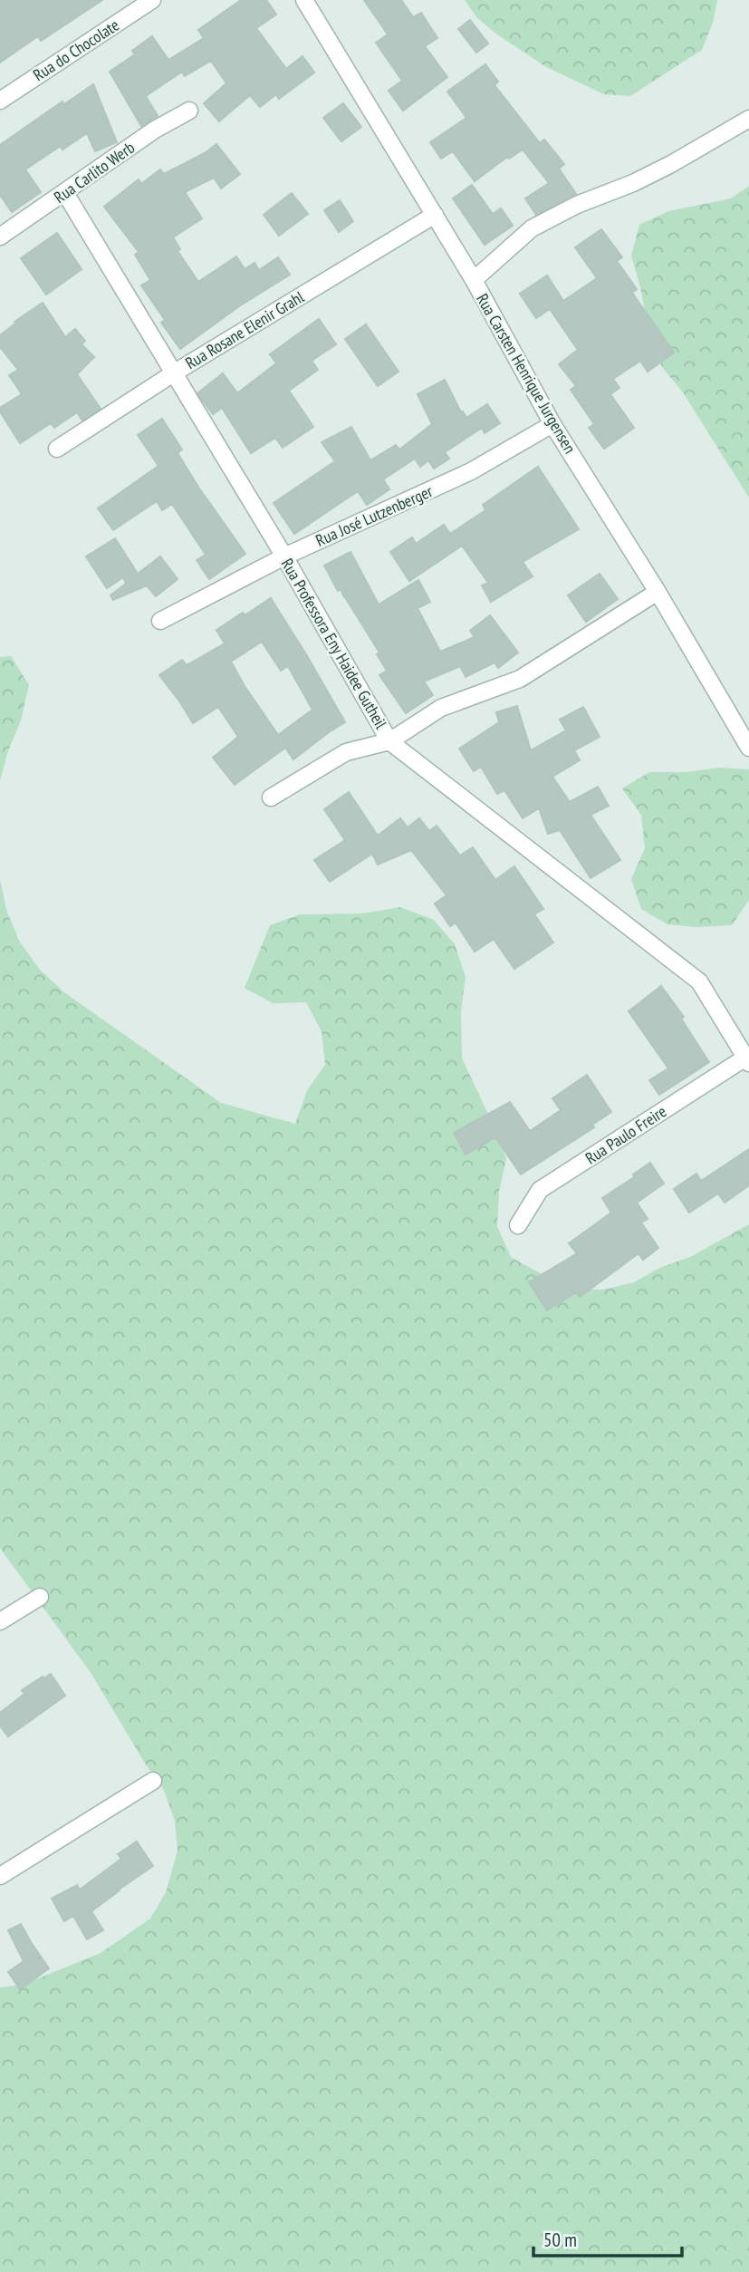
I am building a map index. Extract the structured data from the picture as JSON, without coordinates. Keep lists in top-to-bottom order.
{
  "streets": {
    "street": [
      "Rua do Chocolate",
      "Rua Carlito Werb",
      "Rua Rosane Elenir Grahl",
      "Rua Carsten Henrique Jurgensen",
      "Rua José Lutzenberger",
      "Rua Professora Eny Haidee Gutheil",
      "Rua Paulo Freire"
    ]
  },
  "crossings": [
    ["Rua Carlito Werb", "Rua Professora Eny Haidee Gutheil"],
    ["Rua Rosane Elenir Grahl", "Rua Carsten Henrique Jurgensen"],
    ["Rua Rosane Elenir Grahl", "Rua Professora Eny Haidee Gutheil"],
    ["Rua Carsten Henrique Jurgensen", "Rua José Lutzenberger"],
    ["Rua José Lutzenberger", "Rua Professora Eny Haidee Gutheil"],
    ["Rua Professora Eny Haidee Gutheil", "Rua Paulo Freire"]
  ],
  "scale_bar": "50 m"
}
